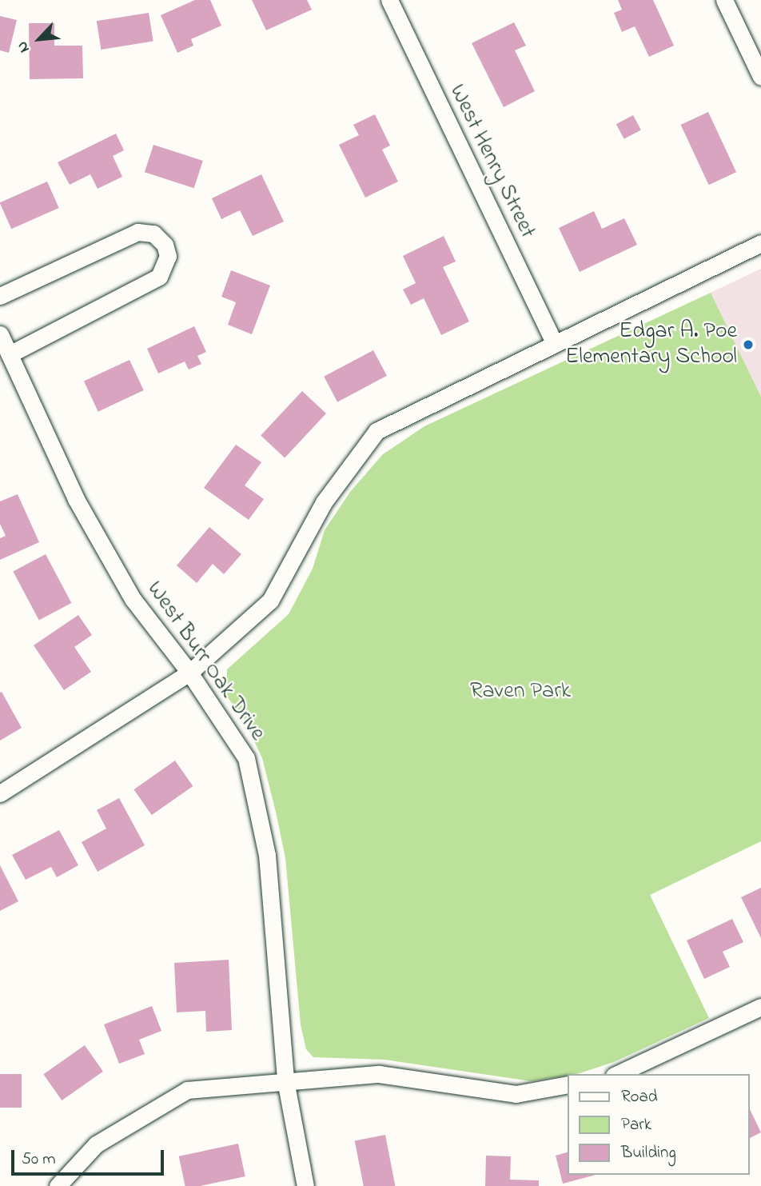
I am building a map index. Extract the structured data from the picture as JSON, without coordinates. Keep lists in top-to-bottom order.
{
  "streets": {
    "street": ["West Henry Street", "West Burr Oak Drive"]
  },
  "parks": ["Raven Park"],
  "places": ["Edgar A. Poe Elementary School"],
  "legend": ["Road", "Park", "Building"],
  "scale_bar": "50 m",
  "north": "bottom left"
}
